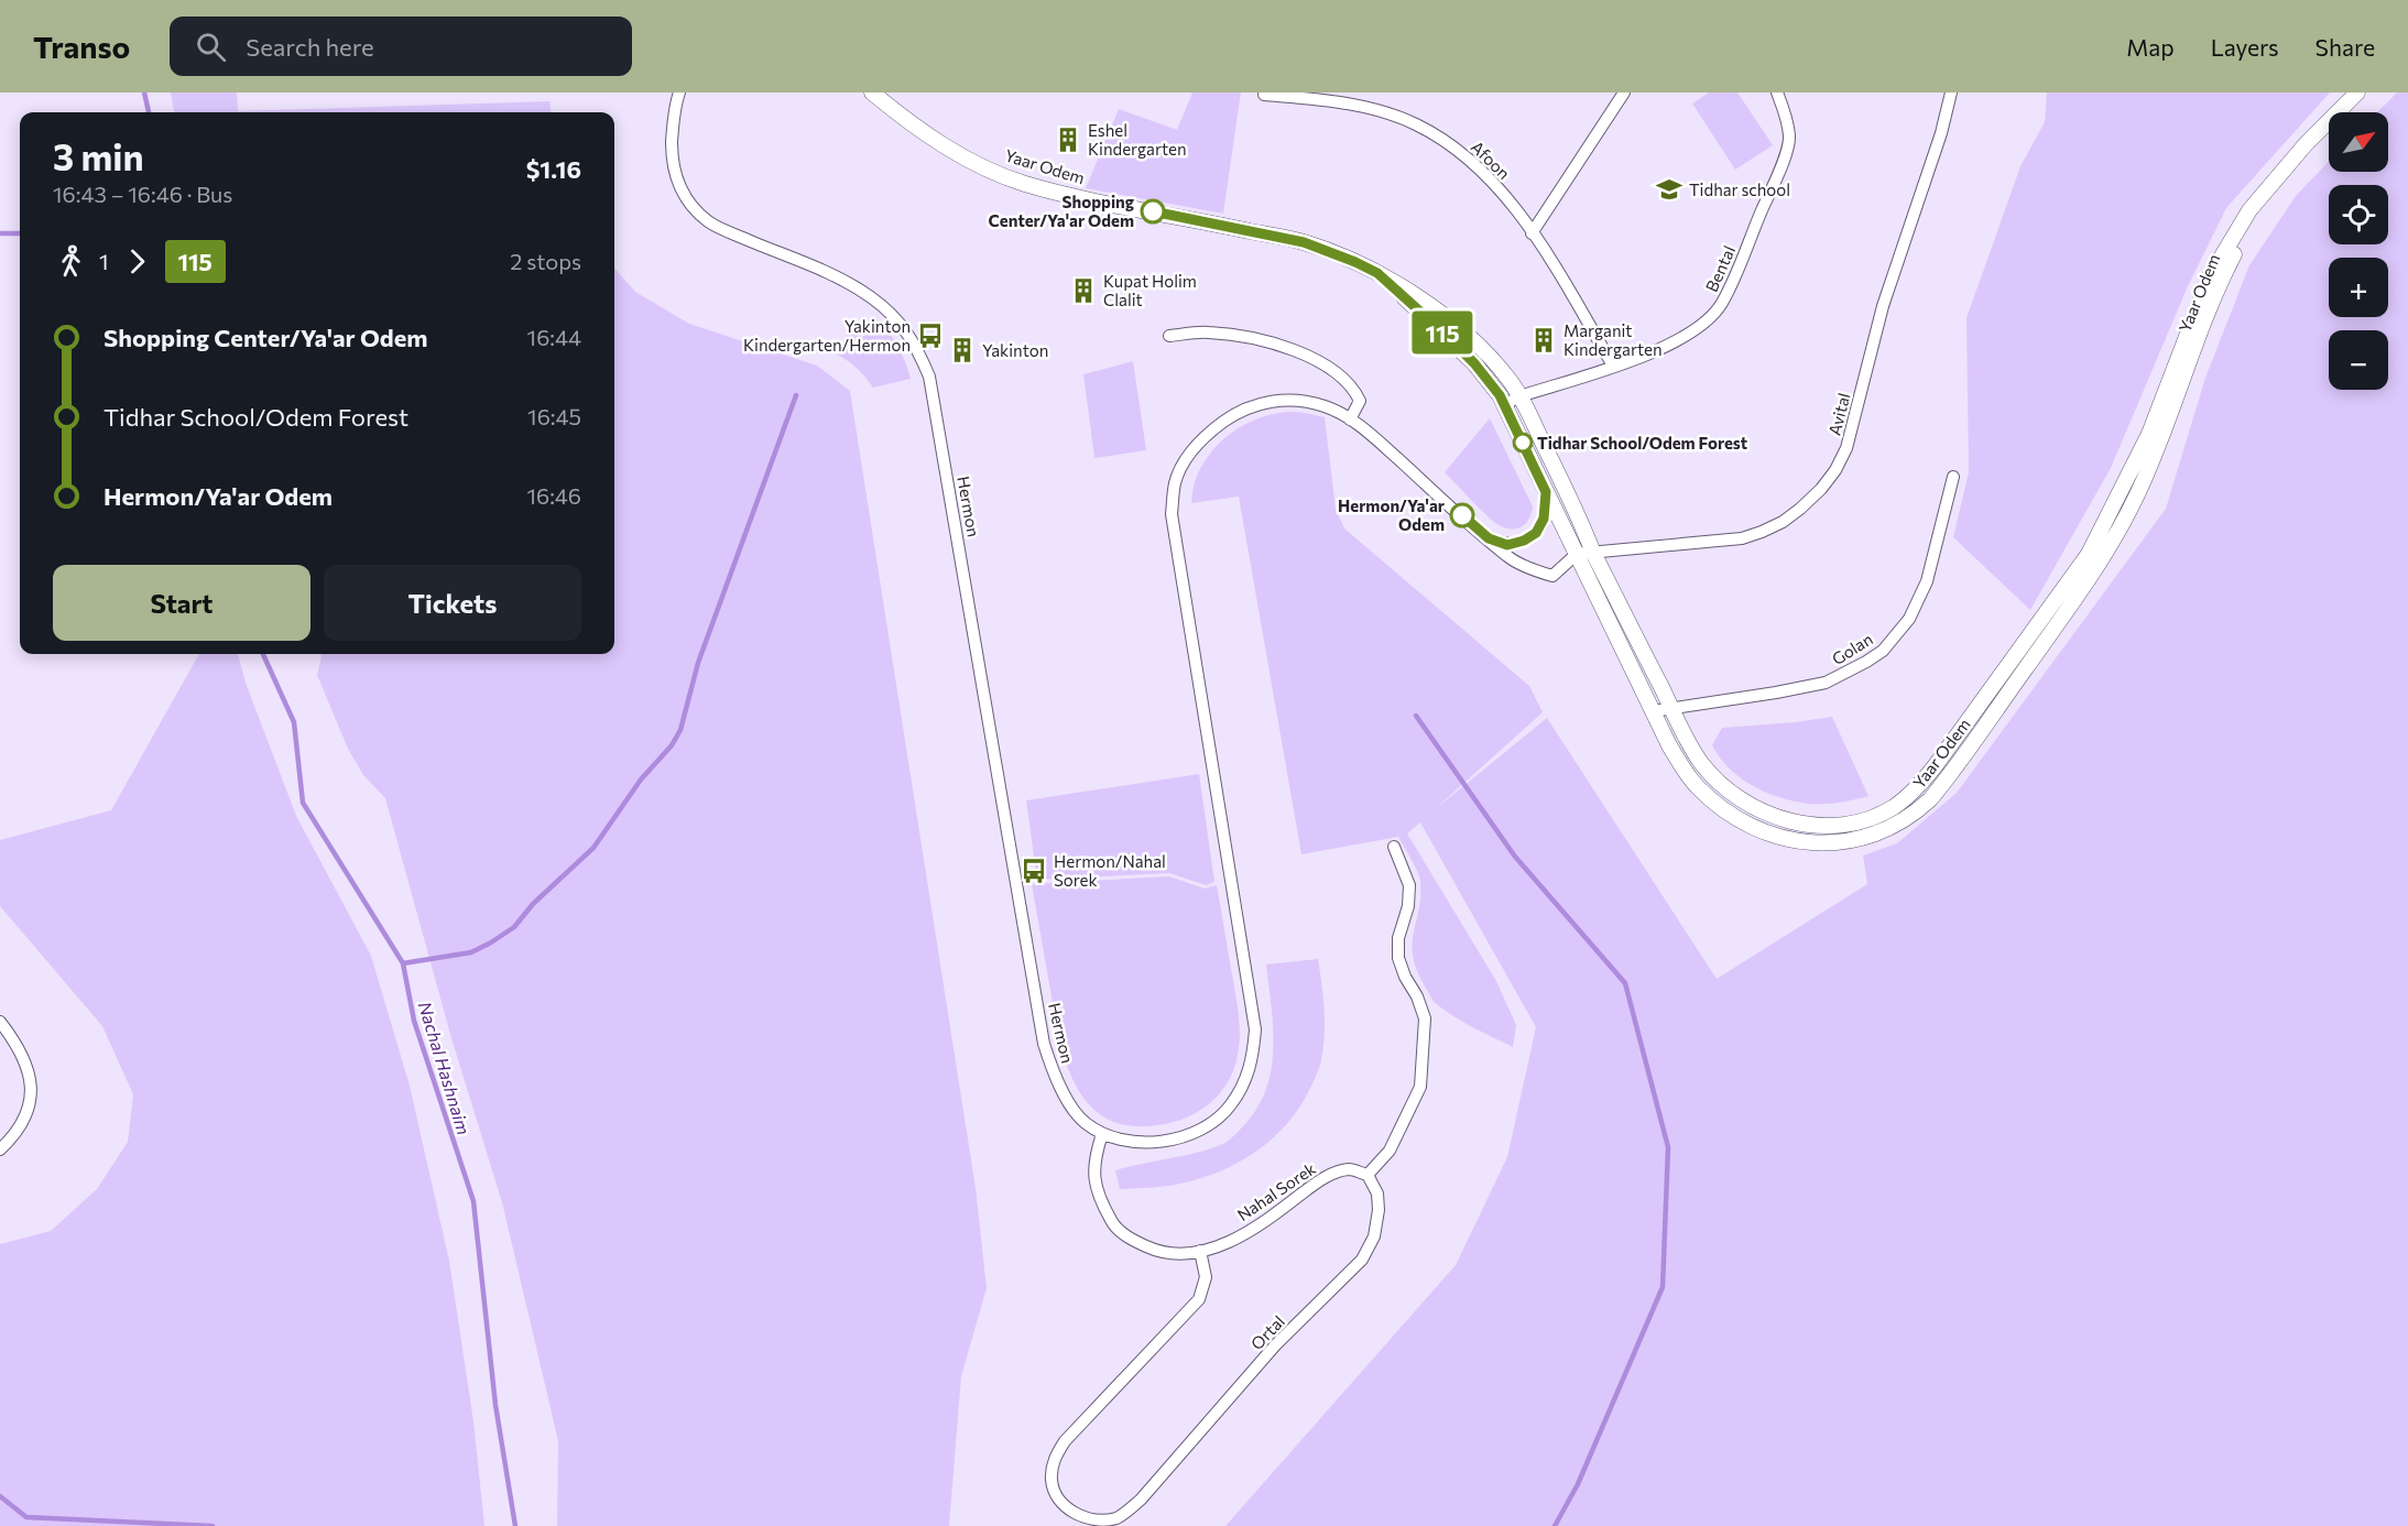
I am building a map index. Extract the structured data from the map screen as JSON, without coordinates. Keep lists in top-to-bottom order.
{
  "streets": {
    "street": [
      "Afoon",
      "Yaar Odem",
      "Bental",
      "Avital",
      "Hermon",
      "Golan",
      "Nahal Sorek",
      "Ortal"
    ]
  },
  "crossings": [
    ["Afoon", "Bental"],
    ["Yaar Odem", "Bental"],
    ["Yaar Odem", "Avital"],
    ["Yaar Odem", "Hermon"],
    ["Yaar Odem", "Golan"],
    ["Avital", "Hermon"],
    ["Hermon", "Nahal Sorek"],
    ["Nahal Sorek", "Ortal"]
  ],
  "water": ["Nachal Hashnaim"],
  "places": {
    "building": [
      "Eshel Kindergarten",
      "Kupat Holim Clalit",
      "Marganit Kindergarten",
      "Yakinton"
    ],
    "school or university": ["Tidhar school"],
    "other": ["Shopping Center/Ya'ar Odem", "Tidhar School/Odem Forest", "Hermon/Ya'ar Odem"],
    "bus stop": ["Yakinton Kindergarten/Hermon", "Hermon/Nahal Sorek"]
  },
  "lines": ["bus line 115"],
  "north": "top right",
  "page": {
    "header": "Transo",
    "search": "Search here",
    "nav": ["Map", "Layers", "Share"],
    "on_map": "115",
    "map_buttons": ["+", "−"],
    "heading": ["3 min", "16:43 – 16:46 · Bus", "$1.16"],
    "legs": ["1", "115", "2 stops"],
    "list": [
      {
        "name": "Shopping Center/Ya'ar Odem",
        "value": "16:44"
      },
      {
        "name": "Tidhar School/Odem Forest",
        "value": "16:45"
      },
      {
        "name": "Hermon/Ya'ar Odem",
        "value": "16:46"
      }
    ],
    "buttons": ["Start", "Tickets"]
  }
}
